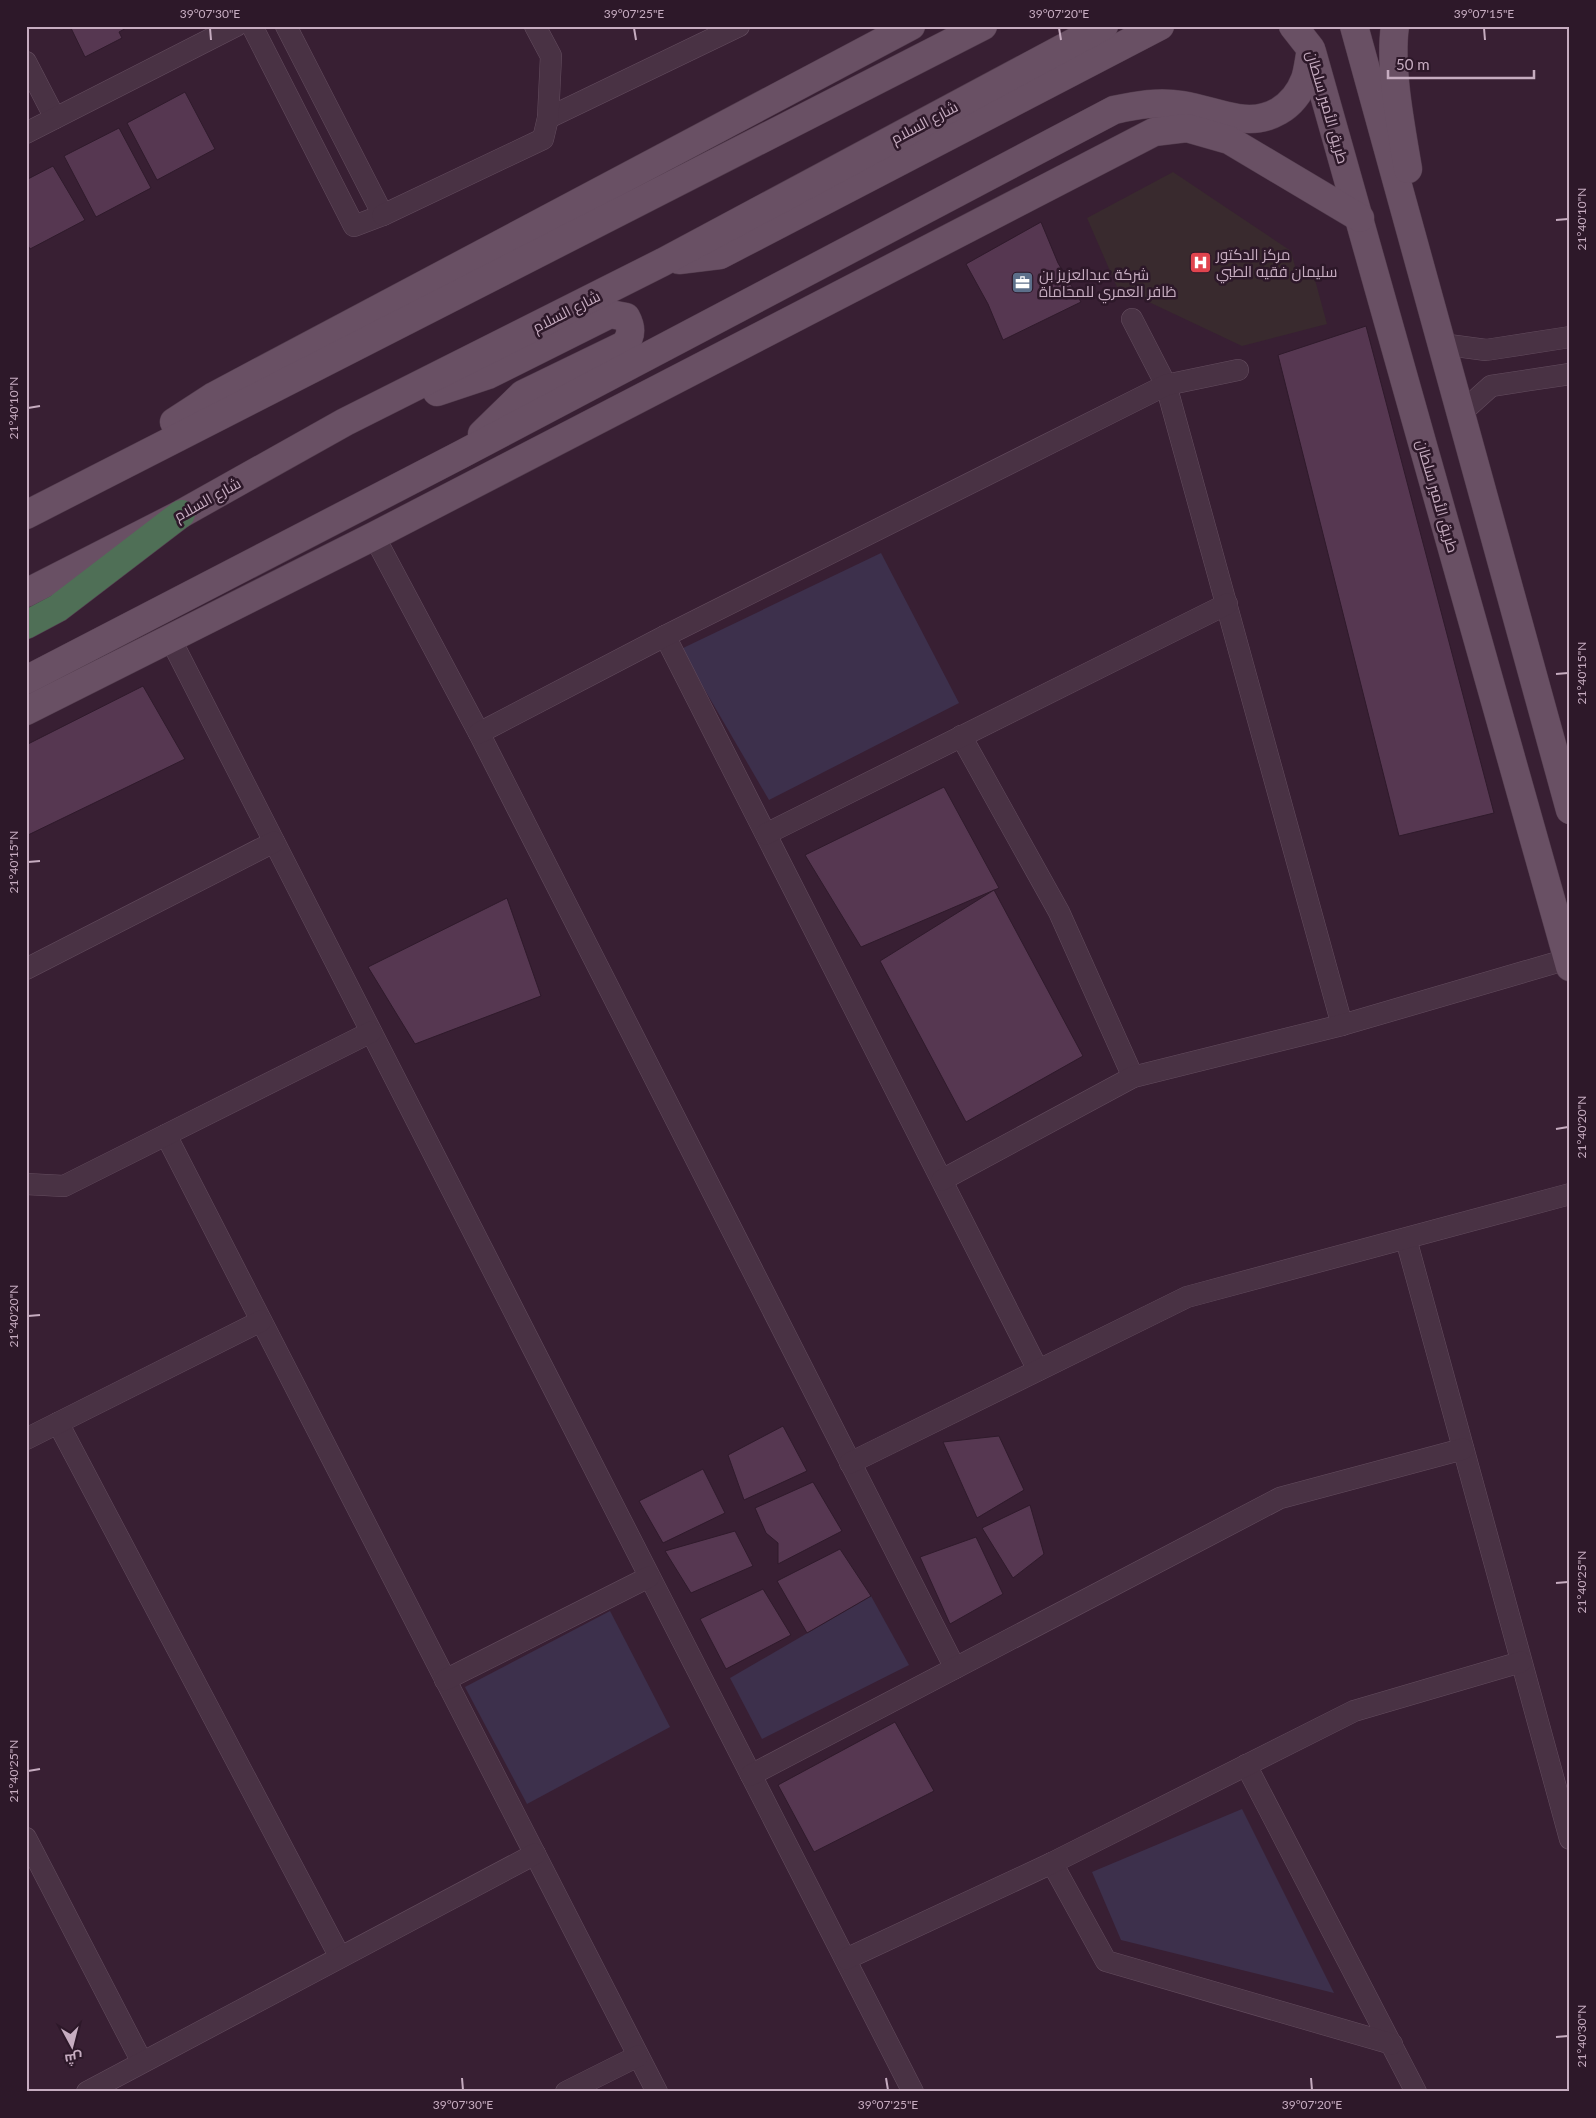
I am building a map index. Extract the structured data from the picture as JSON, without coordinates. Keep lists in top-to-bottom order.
{
  "streets": {
    "main road": ["طريق الأمير سلطان", "شارع السلام"]
  },
  "places": {
    "hospital": ["مركز الدكتور سليمان فقيه الطبي"],
    "office": ["شركة عبدالعزيز بن ظافر العمري للمحاماة"]
  },
  "scale_bar": "50 m",
  "north": "bottom",
  "coordinates": [
    "39°07'30\"E",
    "39°07'25\"E",
    "39°07'20\"E",
    "39°07'15\"E",
    "21°40'10\"N",
    "21°40'15\"N",
    "21°40'20\"N",
    "21°40'25\"N",
    "21°40'30\"N"
  ]
}
